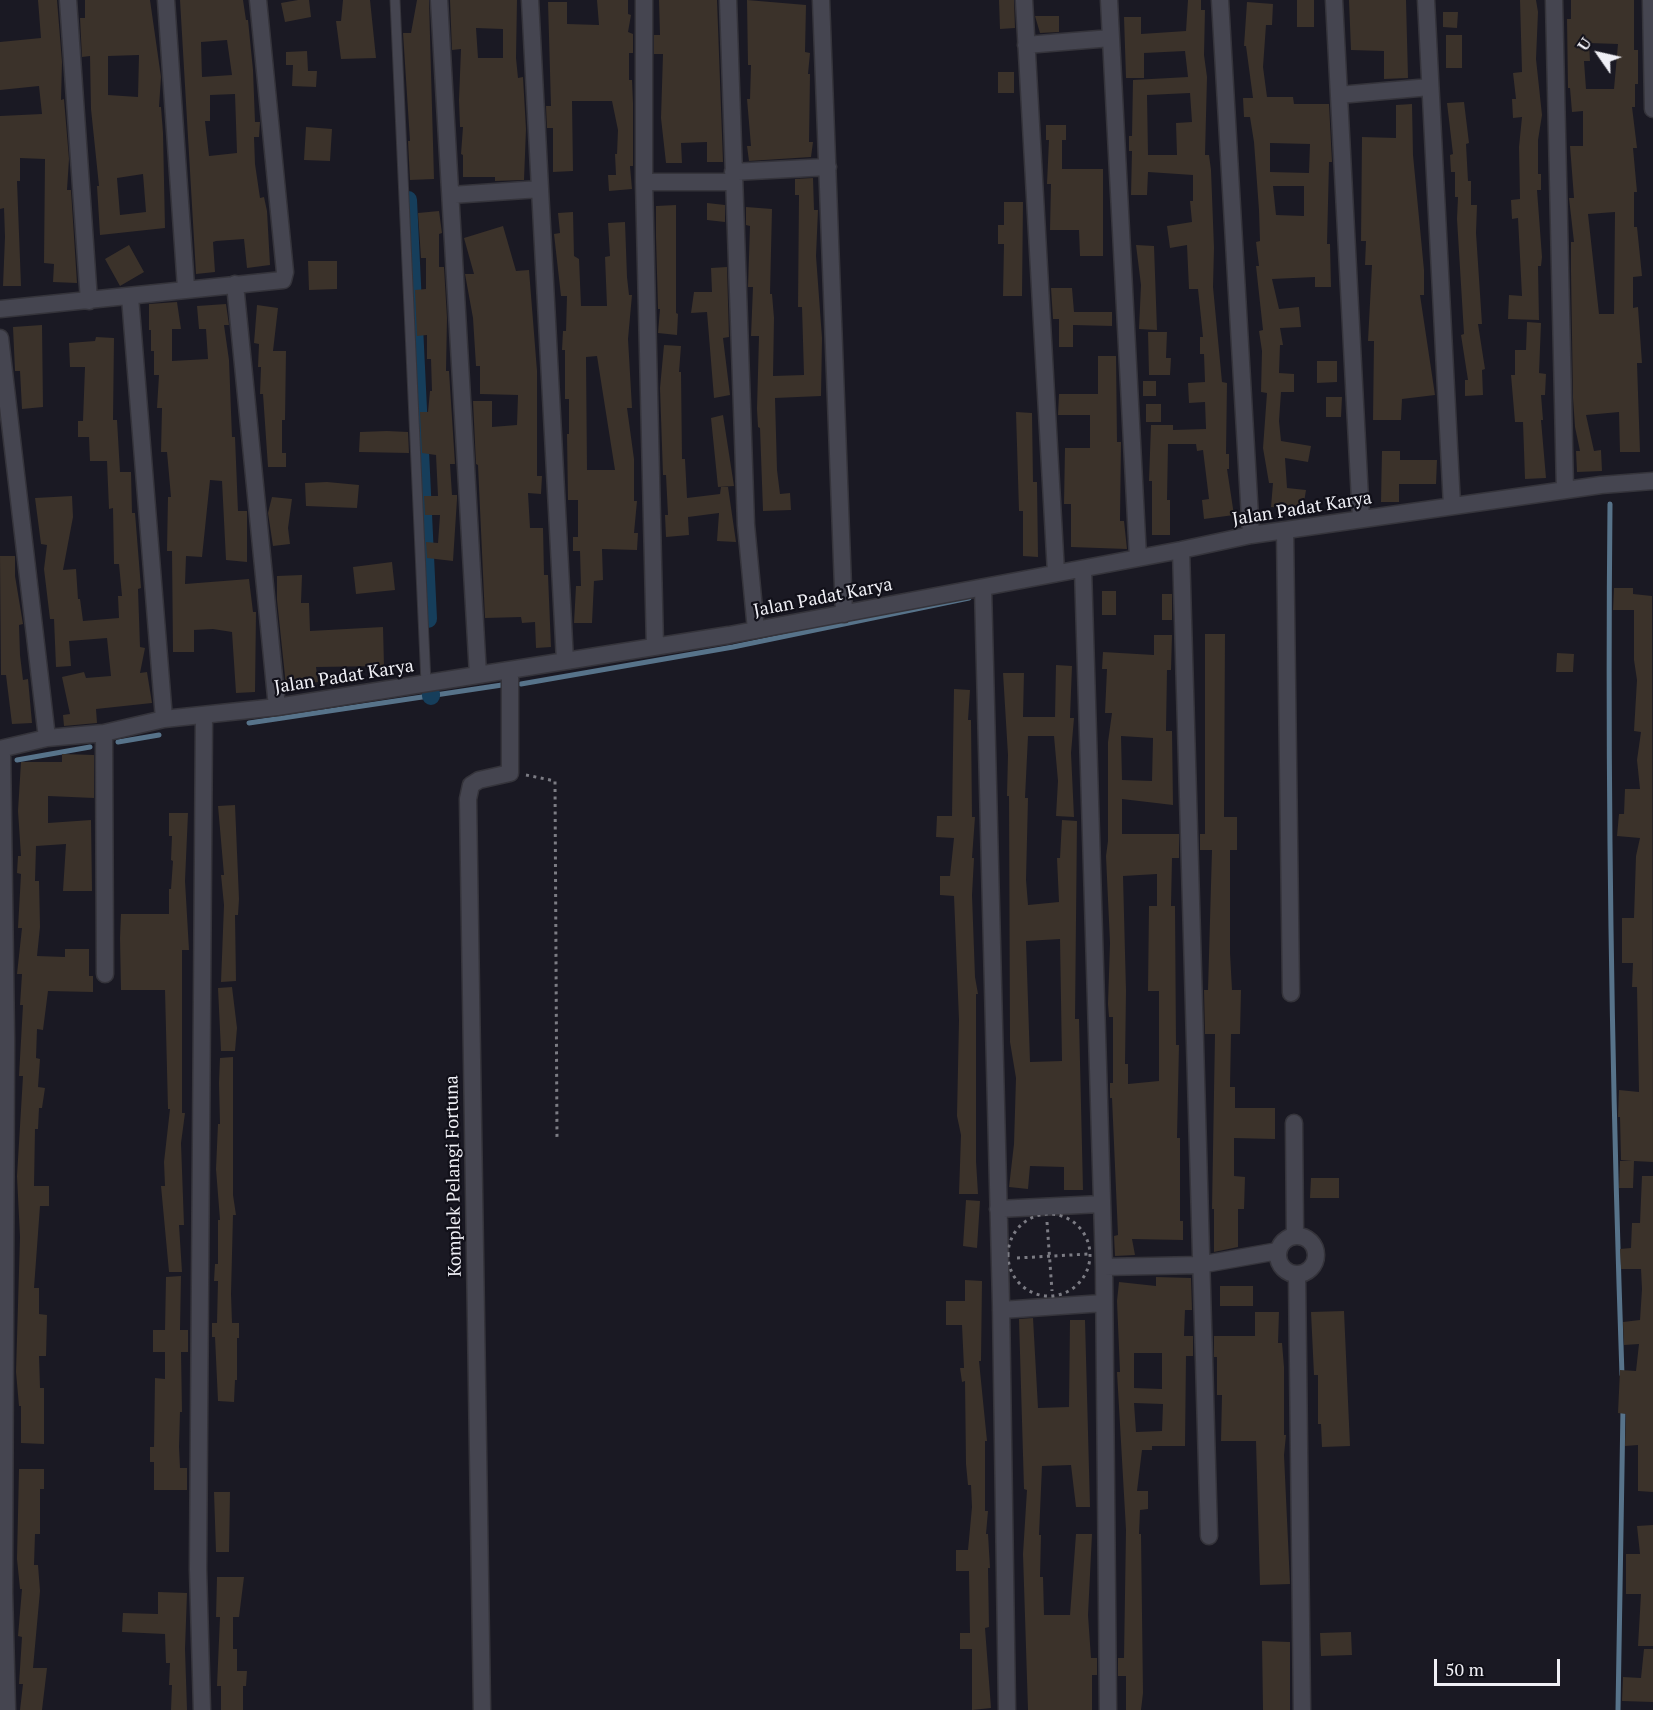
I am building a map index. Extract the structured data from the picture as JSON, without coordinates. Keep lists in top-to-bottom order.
{
  "streets": {
    "street": ["Jalan Padat Karya", "Komplek Pelangi Fortuna"]
  },
  "scale_bar": "50 m",
  "north": "top left"
}
